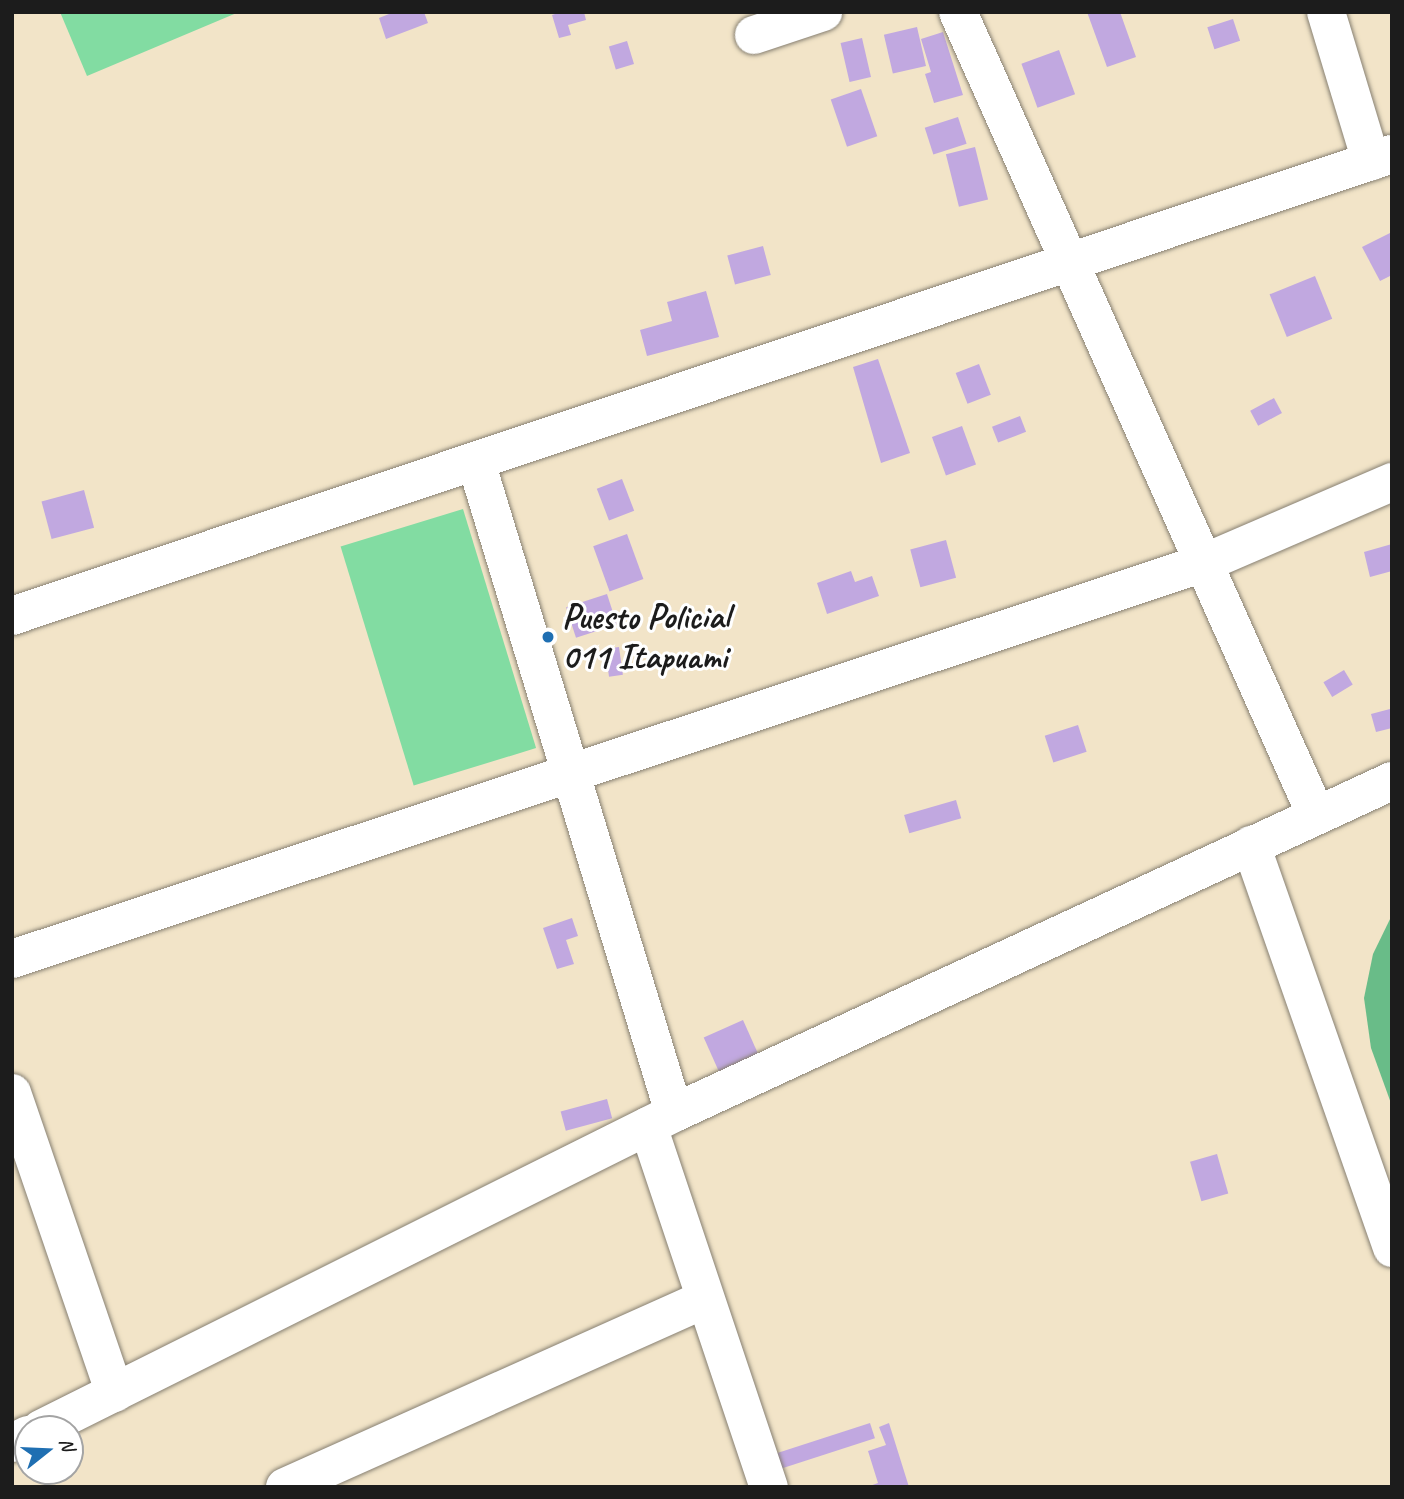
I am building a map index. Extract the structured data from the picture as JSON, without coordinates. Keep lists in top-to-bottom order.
{
  "places": ["Puesto Policial 011 Itapuami"],
  "north": "right"
}
